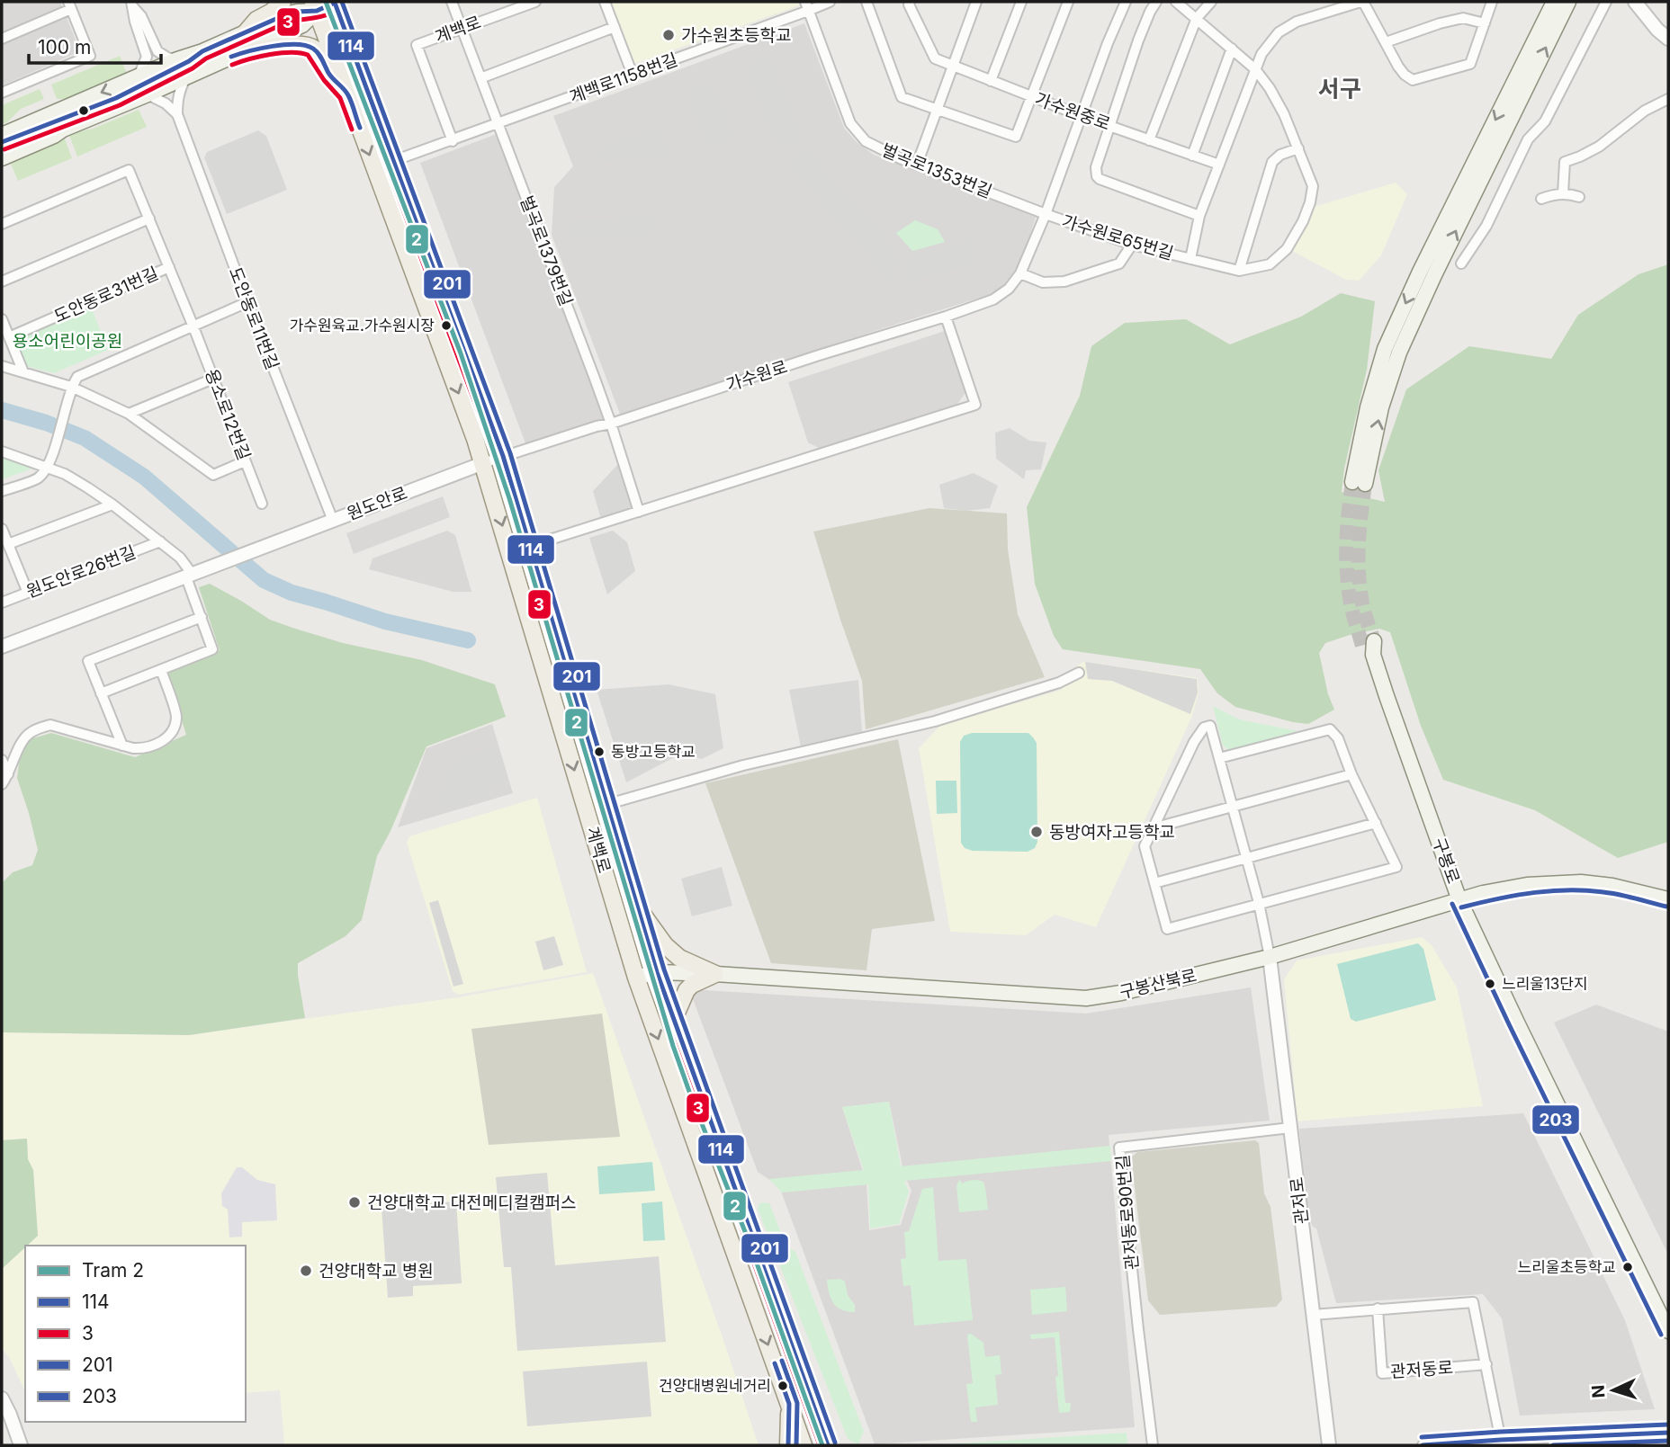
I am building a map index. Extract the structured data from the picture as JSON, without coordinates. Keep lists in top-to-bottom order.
{
  "streets": {
    "main road": ["계백로", "구봉로", "구봉산북로"],
    "street": [
      "계백로1158번길",
      "가수원중로",
      "벌곡로1353번길",
      "가수원로65번길",
      "벌곡로1379번길",
      "도안동로31번길",
      "도안동로11번길",
      "가수원로",
      "용소로12번길",
      "원도안로",
      "원도안로26번길",
      "관저로",
      "관저동로90번길",
      "관저동로"
    ]
  },
  "crossings": [
    ["계백로", "계백로1158번길"],
    ["계백로", "벌곡로1379번길"],
    ["계백로", "가수원로"],
    ["계백로", "원도안로"],
    ["계백로", "구봉산북로"],
    ["계백로1158번길", "벌곡로1353번길"],
    ["계백로1158번길", "벌곡로1379번길"],
    ["가수원중로", "가수원로65번길"],
    ["가수원중로", "가수원로"],
    ["벌곡로1353번길", "가수원로65번길"],
    ["벌곡로1353번길", "가수원로"],
    ["가수원로65번길", "가수원로"],
    ["벌곡로1379번길", "가수원로"],
    ["도안동로31번길", "용소로12번길"],
    ["도안동로11번길", "원도안로"],
    ["가수원로", "원도안로"],
    ["원도안로", "원도안로26번길"],
    ["구봉로", "구봉산북로"],
    ["구봉산북로", "관저로"],
    ["관저로", "관저동로90번길"]
  ],
  "one_way": ["계백로"],
  "districts": ["서구"],
  "parks": ["용소어린이공원"],
  "places": [
    "가수원초등학교",
    "가수원육교.가수원시장",
    "동방고등학교",
    "동방여자고등학교",
    "느리울13단지",
    "건양대학교 대전메디컬캠퍼스",
    "느리울초등학교",
    "건양대학교 병원",
    "건양대병원네거리"
  ],
  "lines": [
    "tram line 2",
    "transit line 201",
    "transit line 114",
    "transit line 3",
    "transit line 203"
  ],
  "legend": [
    "Tram 2",
    "114",
    "3",
    "201",
    "203"
  ],
  "scale_bar": "100 m",
  "north": "left"
}
